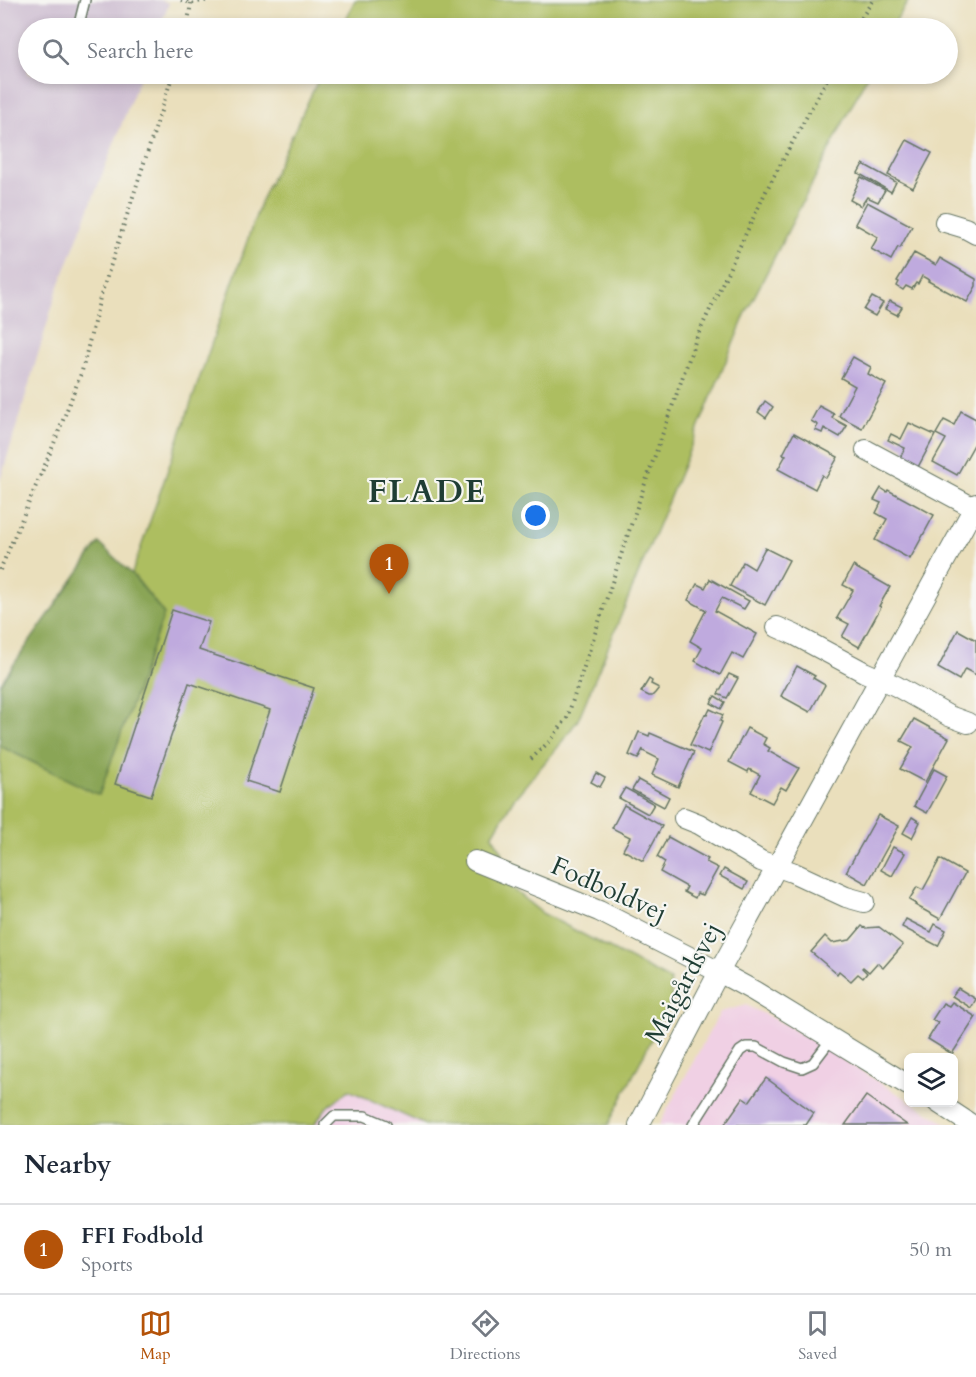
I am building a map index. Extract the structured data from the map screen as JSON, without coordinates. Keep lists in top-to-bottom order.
{
  "streets": {
    "street": ["Fodboldvej", "Maigårdsvej"]
  },
  "crossings": [
    ["Fodboldvej", "Maigårdsvej"]
  ],
  "districts": ["FLADE"],
  "page": {
    "search": "Search here",
    "pins": "1",
    "heading": "Nearby",
    "list": [
      {
        "mark": "1",
        "name": "FFI Fodbold",
        "note": "Sports",
        "value": "50 m"
      }
    ],
    "nav": ["Map", "Directions", "Saved"]
  }
}
